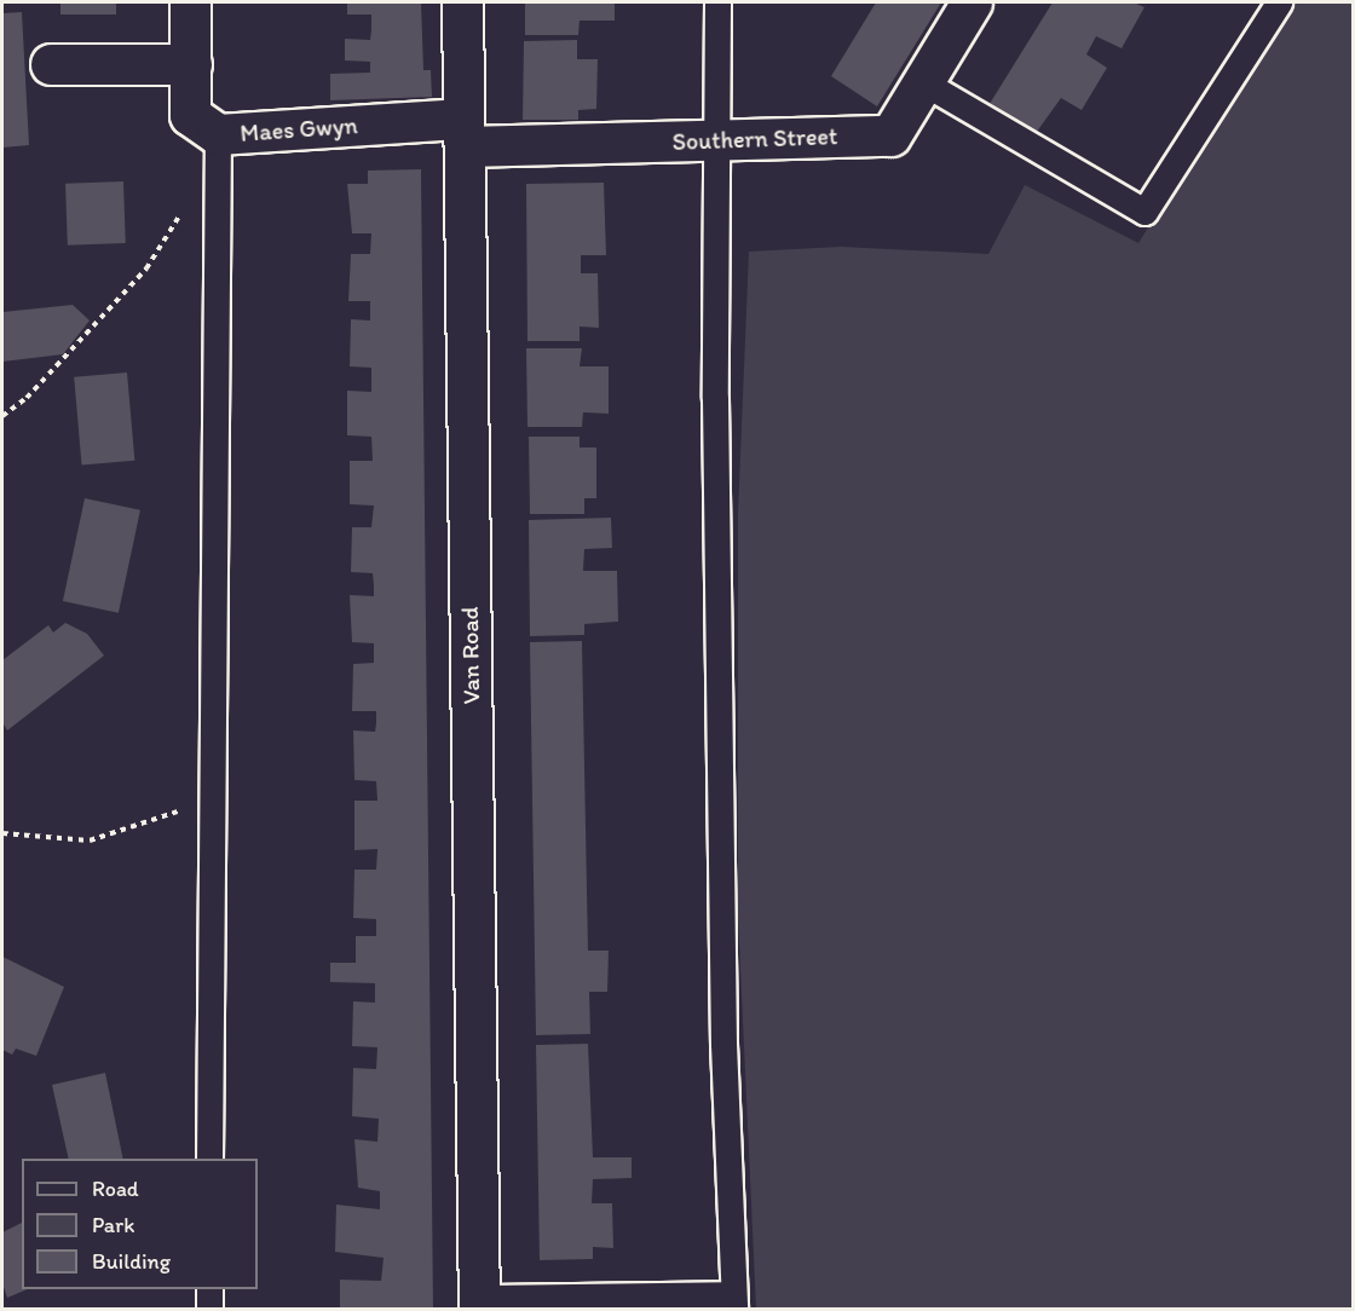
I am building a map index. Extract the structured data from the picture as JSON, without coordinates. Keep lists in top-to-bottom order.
{
  "streets": {
    "street": ["Maes Gwyn", "Southern Street", "Van Road"]
  },
  "crossings": [
    ["Maes Gwyn", "Southern Street"],
    ["Maes Gwyn", "Van Road"],
    ["Southern Street", "Van Road"]
  ],
  "legend": ["Road", "Park", "Building"]
}
